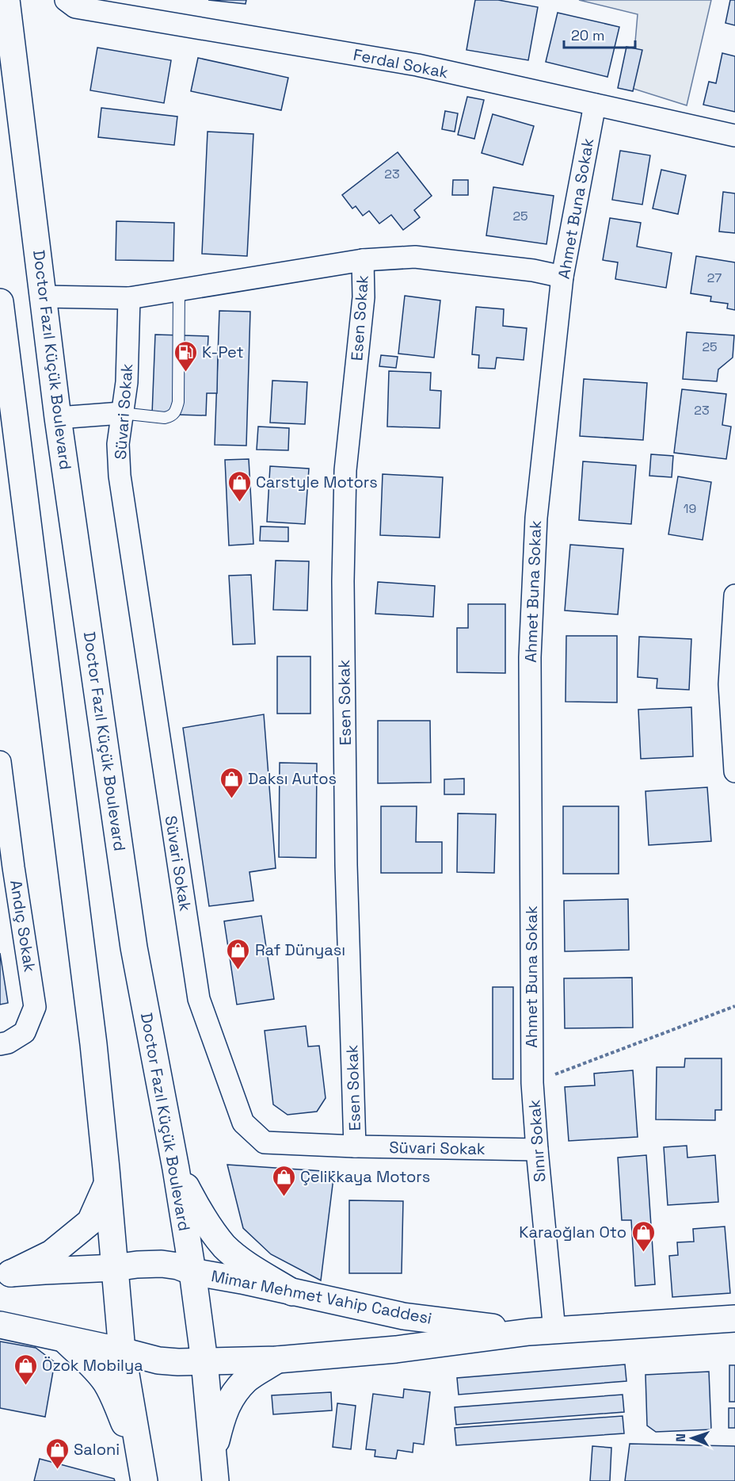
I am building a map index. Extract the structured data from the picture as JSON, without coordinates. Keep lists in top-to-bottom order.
{
  "streets": {
    "main road": ["Doctor Fazıl Küçük Boulevard", "Mimar Mehmet Vahip Caddesi"],
    "street": [
      "Ferdal Sokak",
      "Ahmet Buna Sokak",
      "Esen Sokak",
      "Süvari Sokak",
      "Andıç Sokak",
      "Sınır Sokak"
    ]
  },
  "crossings": [
    ["Ferdal Sokak", "Ahmet Buna Sokak"],
    ["Ahmet Buna Sokak", "Esen Sokak"],
    ["Ahmet Buna Sokak", "Sınır Sokak"],
    ["Esen Sokak", "Doctor Fazıl Küçük Boulevard"],
    ["Esen Sokak", "Süvari Sokak"],
    ["Doctor Fazıl Küçük Boulevard", "Mimar Mehmet Vahip Caddesi"],
    ["Süvari Sokak", "Sınır Sokak"],
    ["Sınır Sokak", "Mimar Mehmet Vahip Caddesi"]
  ],
  "places": {
    "fuel station": ["K-Pet"],
    "shop": [
      "Carstyle Motors",
      "Daksı Autos",
      "Raf Dünyası",
      "Çelikkaya Motors",
      "Karaoğlan Oto",
      "Özok Mobilya",
      "Saloni"
    ]
  },
  "house_numbers": [
    "23",
    "25",
    "27",
    "25",
    "23",
    "19"
  ],
  "scale_bar": "20 m",
  "north": "left"
}
